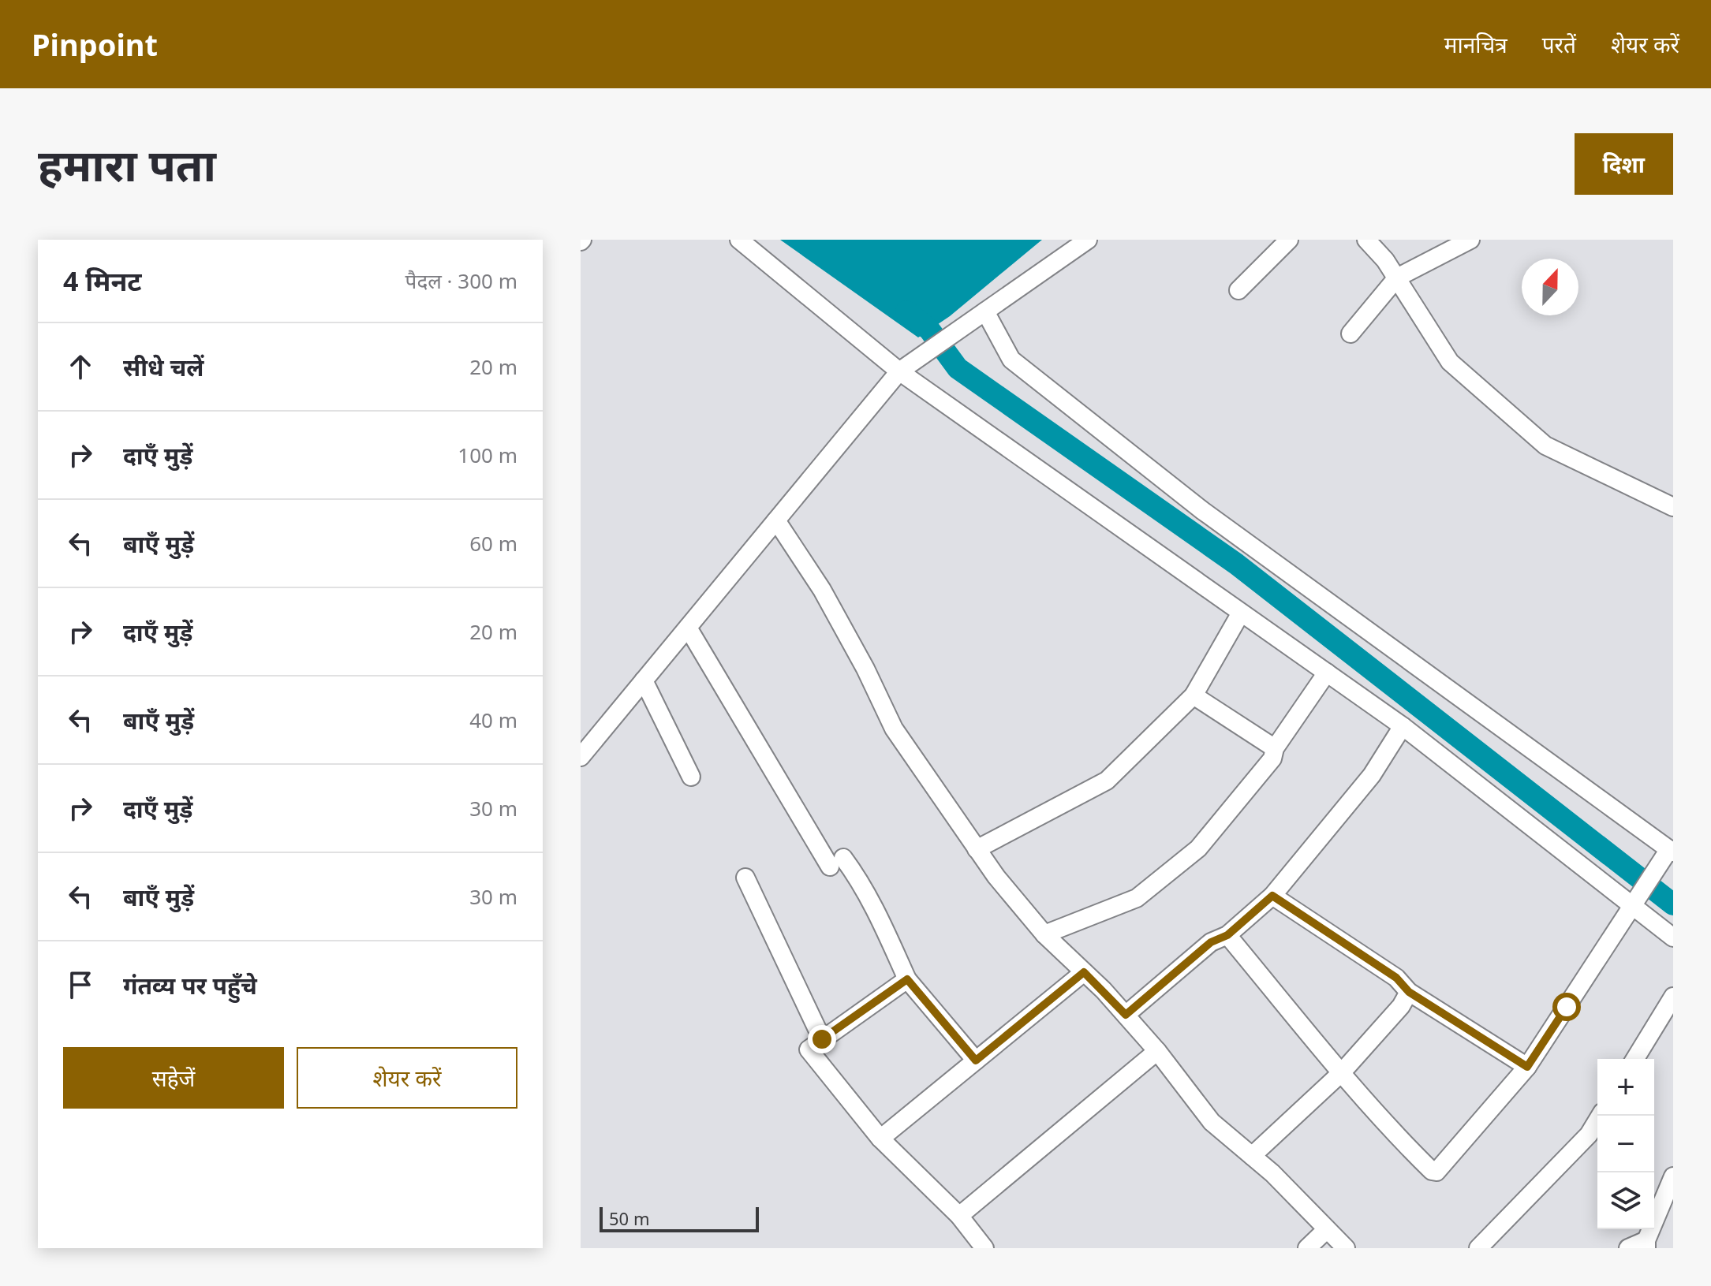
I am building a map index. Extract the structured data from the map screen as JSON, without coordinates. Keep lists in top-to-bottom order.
{
  "scale_bar": "50 m",
  "north": "top",
  "page": {
    "header": "Pinpoint",
    "nav": ["मानचित्र", "परतें", "शेयर करें"],
    "buttons": [
      "दिशा",
      ["सहेजें", "शेयर करें"]
    ],
    "title": "हमारा पता",
    "heading": ["4 मिनट", "पैदल · 300 m"],
    "list": [
      ["सीधे चलें", "20 m"],
      ["दाएँ मुड़ें", "100 m"],
      ["बाएँ मुड़ें", "60 m"],
      ["दाएँ मुड़ें", "20 m"],
      ["बाएँ मुड़ें", "40 m"],
      ["दाएँ मुड़ें", "30 m"],
      ["बाएँ मुड़ें", "30 m"],
      "गंतव्य पर पहुँचे"
    ],
    "map_buttons": ["+", "−"],
    "scale": "50 m"
  }
}
